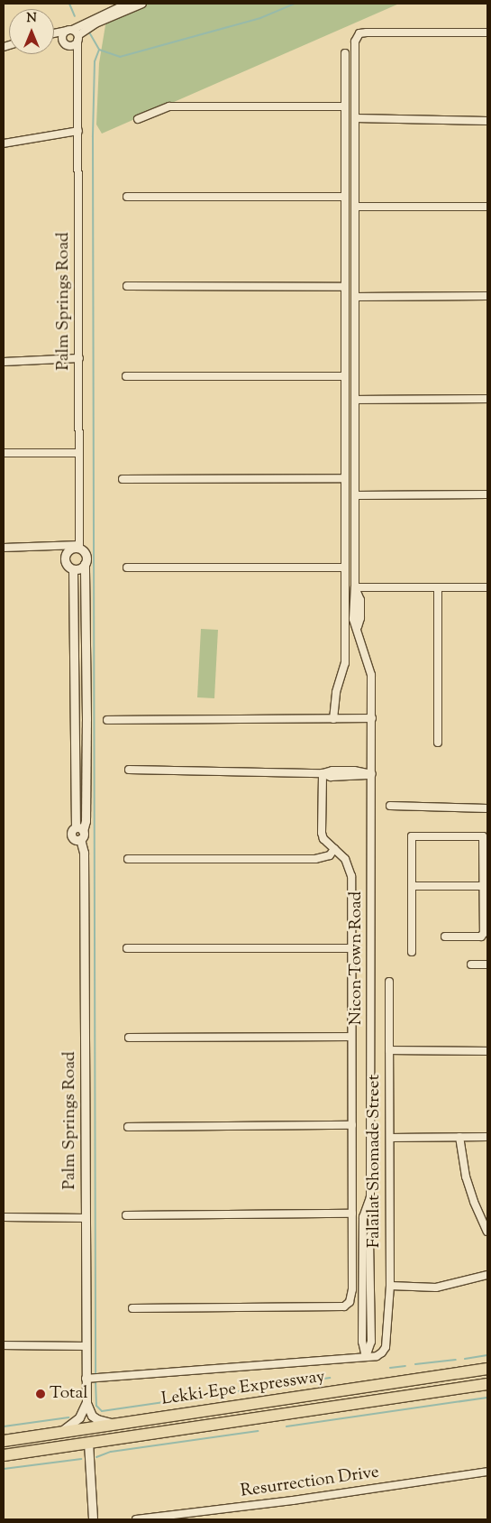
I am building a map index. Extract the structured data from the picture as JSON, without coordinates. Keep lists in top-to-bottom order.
{
  "streets": {
    "highway": ["Lekki-Epe Expressway"],
    "street": [
      "Palm Springs Road",
      "Nicon Town Road",
      "Falailat Shomade Street",
      "Resurrection Drive"
    ]
  },
  "crossings": [
    ["Nicon Town Road", "Falailat Shomade Street"]
  ],
  "places": ["Total"],
  "north": "top"
}
